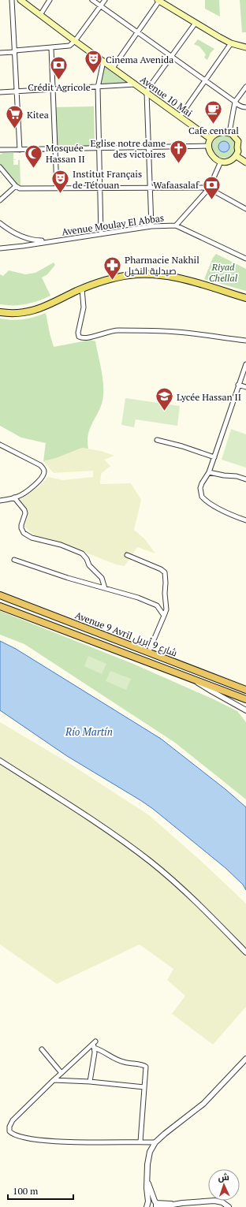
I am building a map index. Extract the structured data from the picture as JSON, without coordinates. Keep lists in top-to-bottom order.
{
  "streets": {
    "highway": ["Avenue 9 Avril شارع 9 أبريل"],
    "main road": ["Avenue 10 Mai"],
    "street": ["Avenue Moulay El Abbas"]
  },
  "water": ["Río Martín"],
  "parks": ["Riyad Chellal"],
  "places": {
    "theatre": ["Cinema Avenida", "Institut Français de Tétouan"],
    "bank": ["Crédit Agricole", "Wafaasalaf"],
    "cafe": ["Cafe central"],
    "supermarket": ["Kitea"],
    "church": ["Eglise notre dame des victoires"],
    "mosque": ["Mosquée Hassan II"],
    "pharmacy": ["Pharmacie Nakhil صيدلية النخيل"],
    "school or university": ["Lycée Hassan II"]
  },
  "scale_bar": "100 m",
  "north": "top"
}
